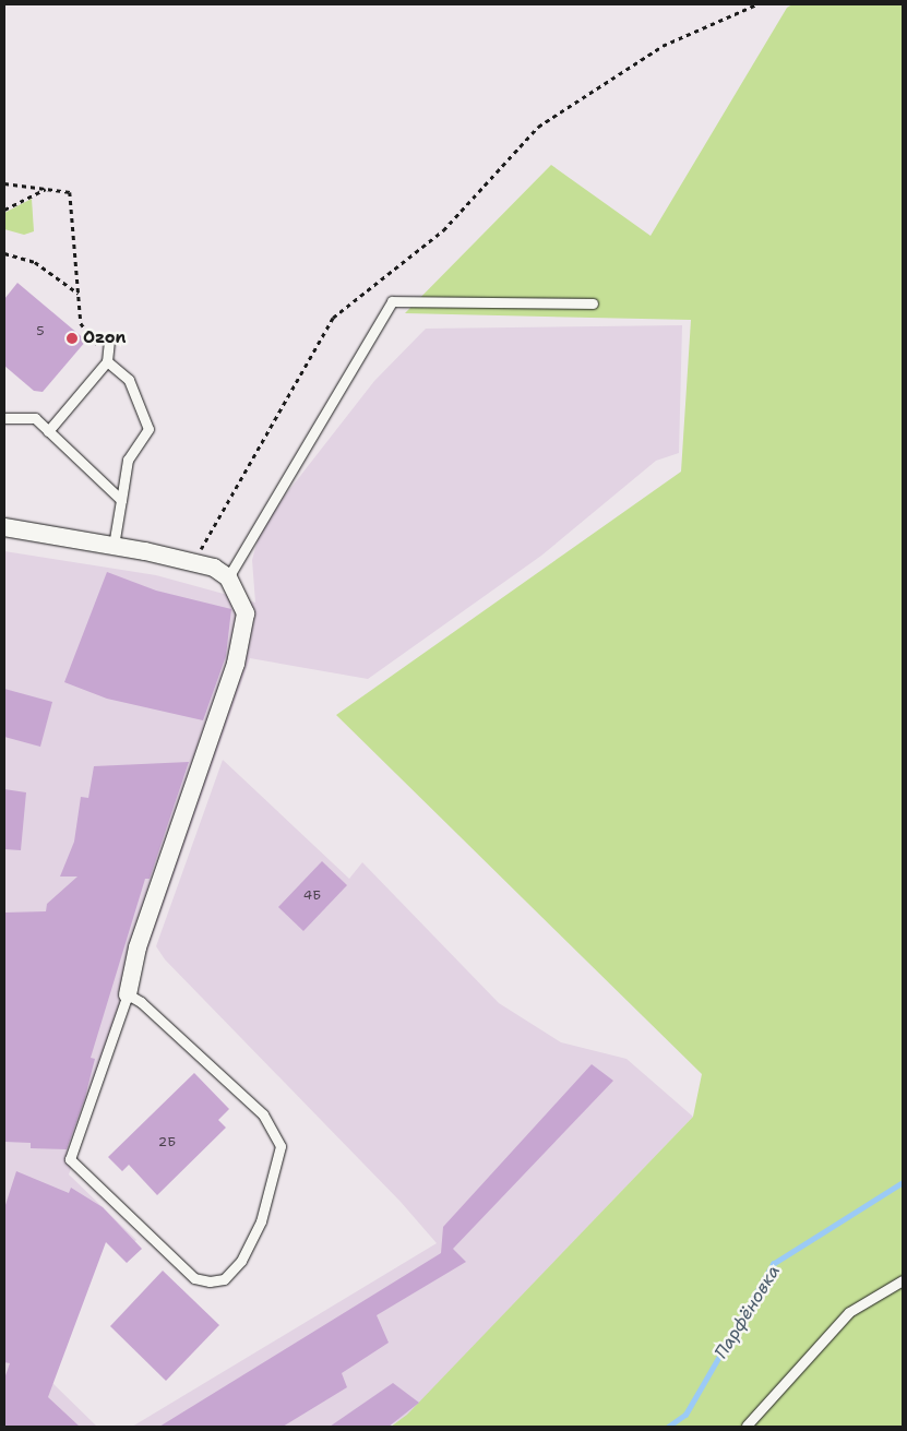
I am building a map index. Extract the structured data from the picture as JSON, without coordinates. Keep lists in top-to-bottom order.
{
  "water": ["Парфёновка"],
  "places": ["Ozon"],
  "house_numbers": ["5", "4Б", "2Б"]
}
